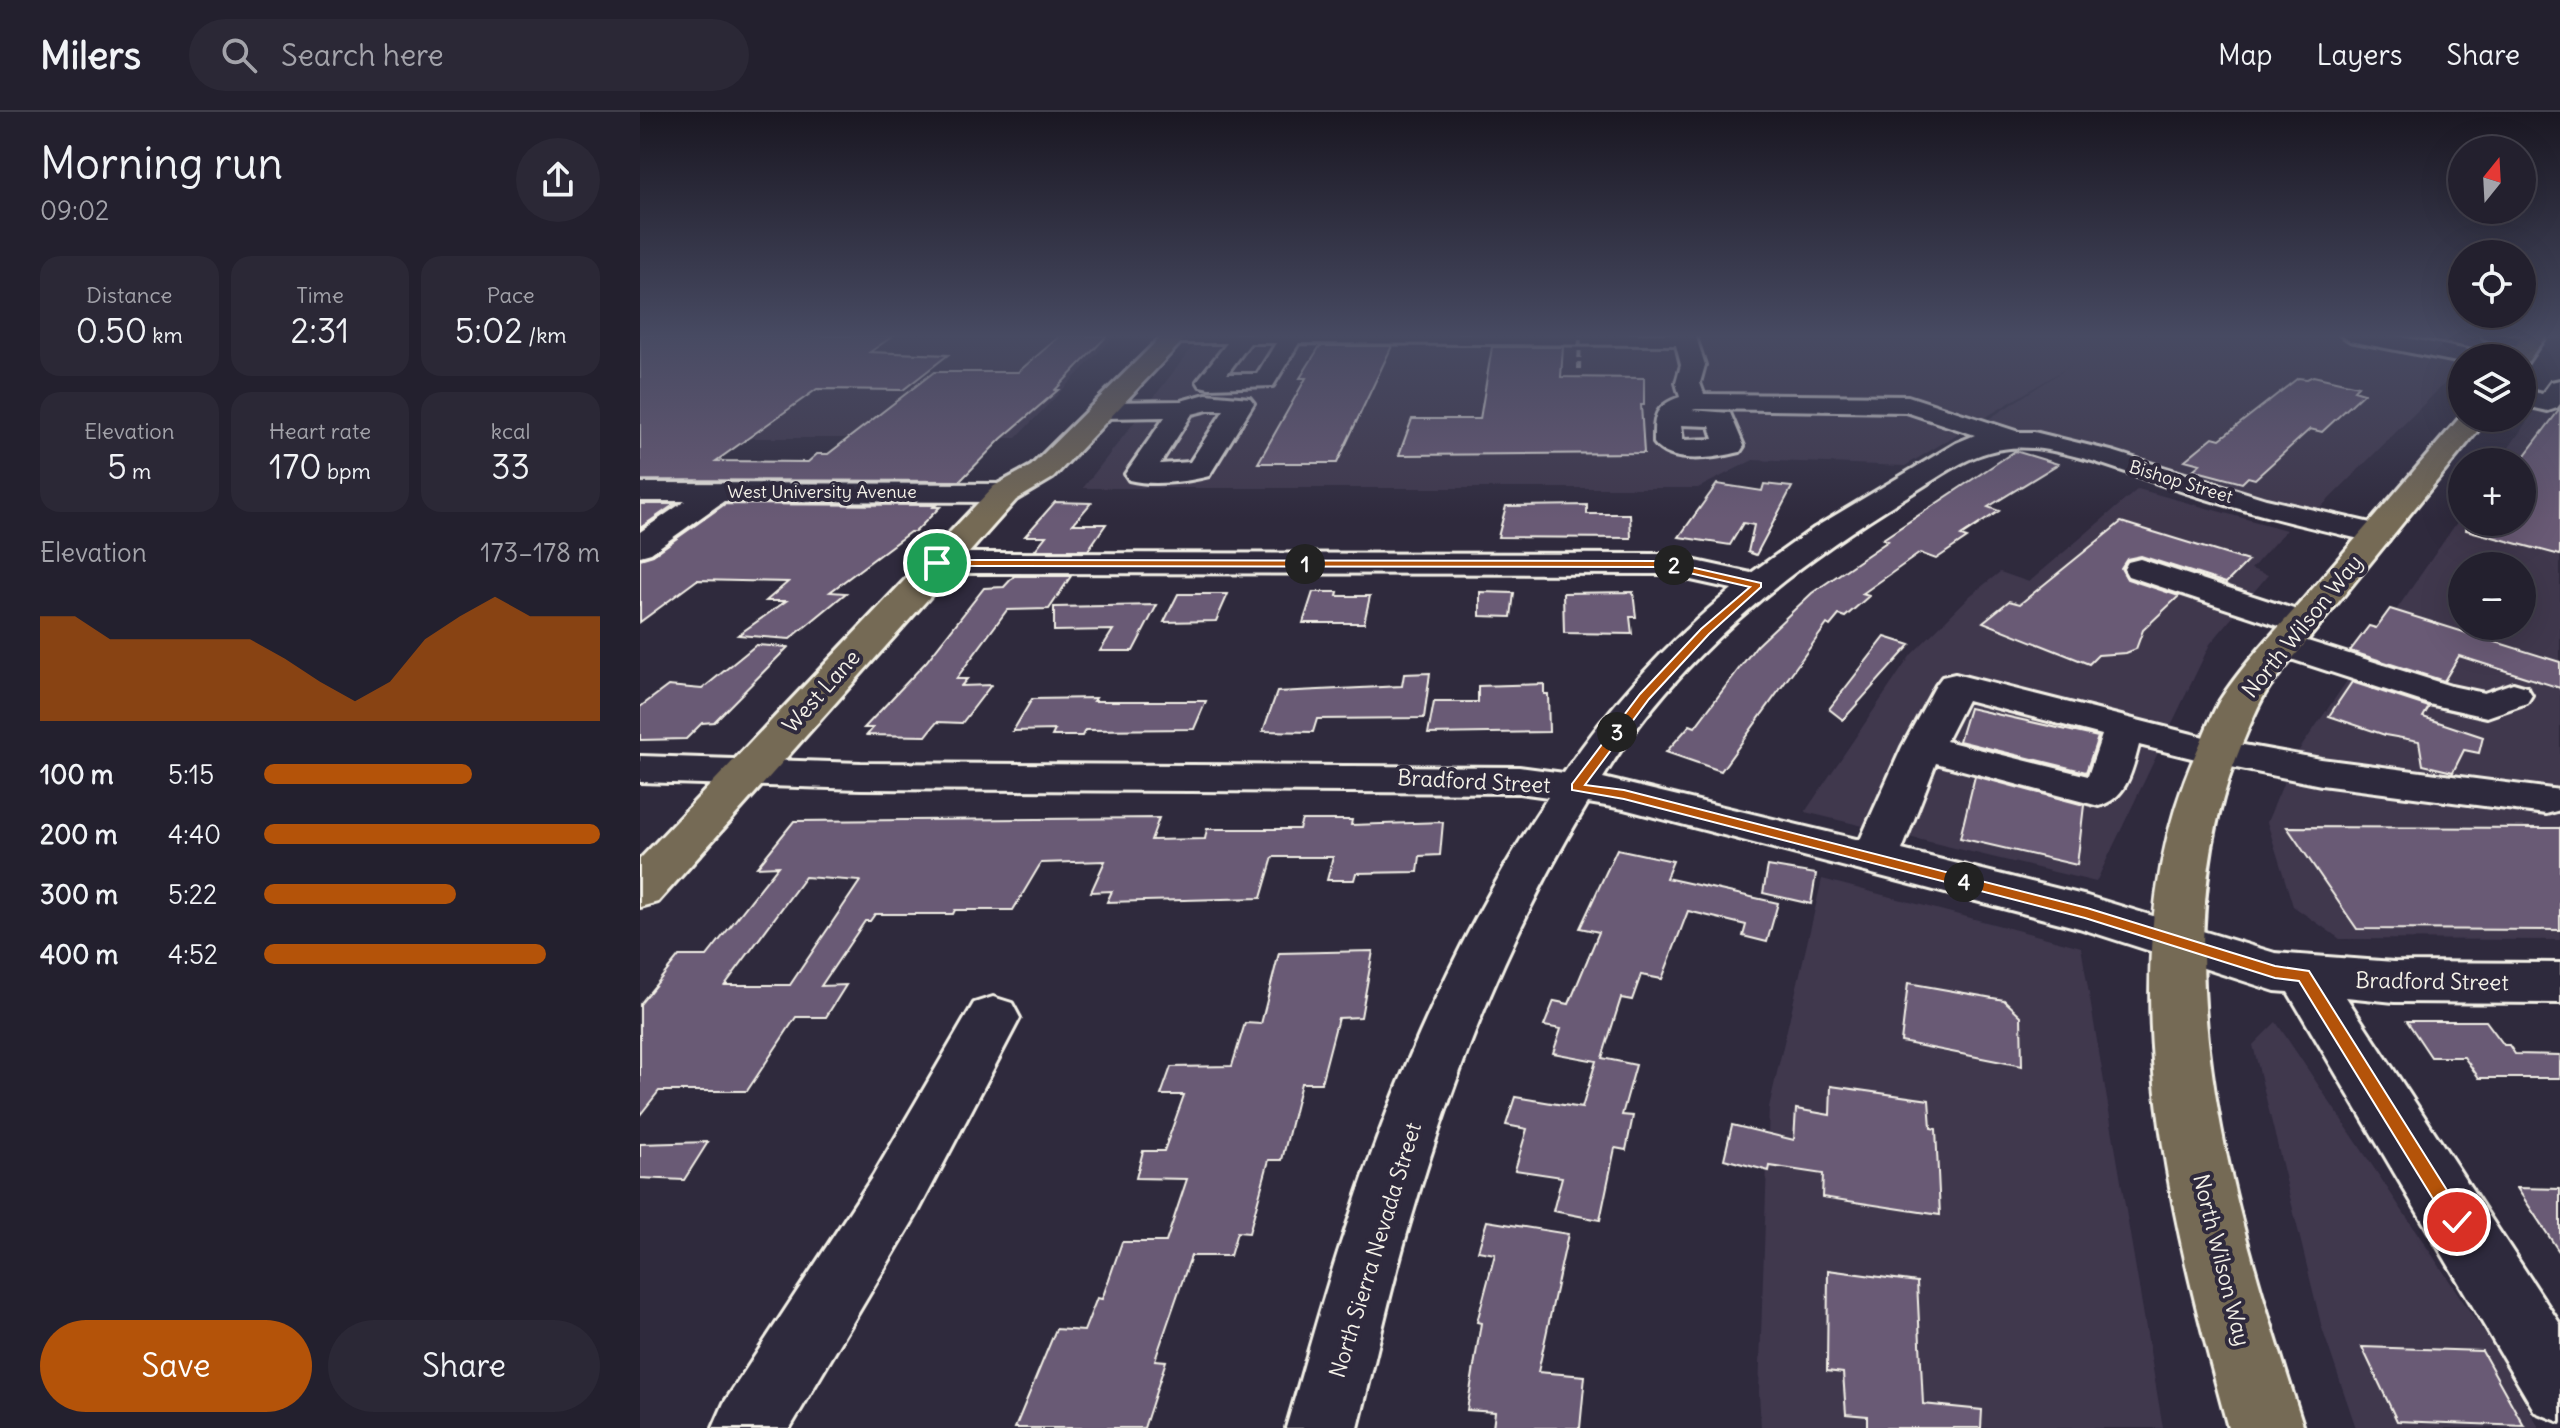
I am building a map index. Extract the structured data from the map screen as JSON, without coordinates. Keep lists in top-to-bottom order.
{
  "streets": {
    "main road": ["North Wilson Way", "West Lane"],
    "street": [
      "Bishop Street",
      "West University Avenue",
      "Bradford Street",
      "North Sierra Nevada Street"
    ]
  },
  "crossings": [
    ["Bishop Street", "North Wilson Way"],
    ["Bishop Street", "North Sierra Nevada Street"],
    ["West University Avenue", "West Lane"],
    ["North Wilson Way", "Bradford Street"],
    ["West Lane", "Bradford Street"],
    ["Bradford Street", "North Sierra Nevada Street"]
  ],
  "north": "top",
  "page": {
    "header": "Milers",
    "search": "Search here",
    "nav": ["Map", "Layers", "Share"],
    "heading": ["Morning run", "09:02"],
    "map_buttons": ["+", "−"],
    "stats": [
      ["Distance", "0.50 km"],
      ["Time", "2:31"],
      ["Pace", "5:02 /km"],
      ["Elevation", "5 m"],
      ["Heart rate", "170 bpm"],
      ["kcal", "33"]
    ],
    "chart": ["Elevation", "173–178 m"],
    "pins": [
      "1",
      "2",
      "3",
      "4"
    ],
    "list": [
      {
        "name": "100 m",
        "note": "5:15"
      },
      {
        "name": "200 m",
        "note": "4:40"
      },
      {
        "name": "300 m",
        "note": "5:22"
      },
      {
        "name": "400 m",
        "note": "4:52"
      }
    ],
    "buttons": ["Save", "Share"]
  }
}
